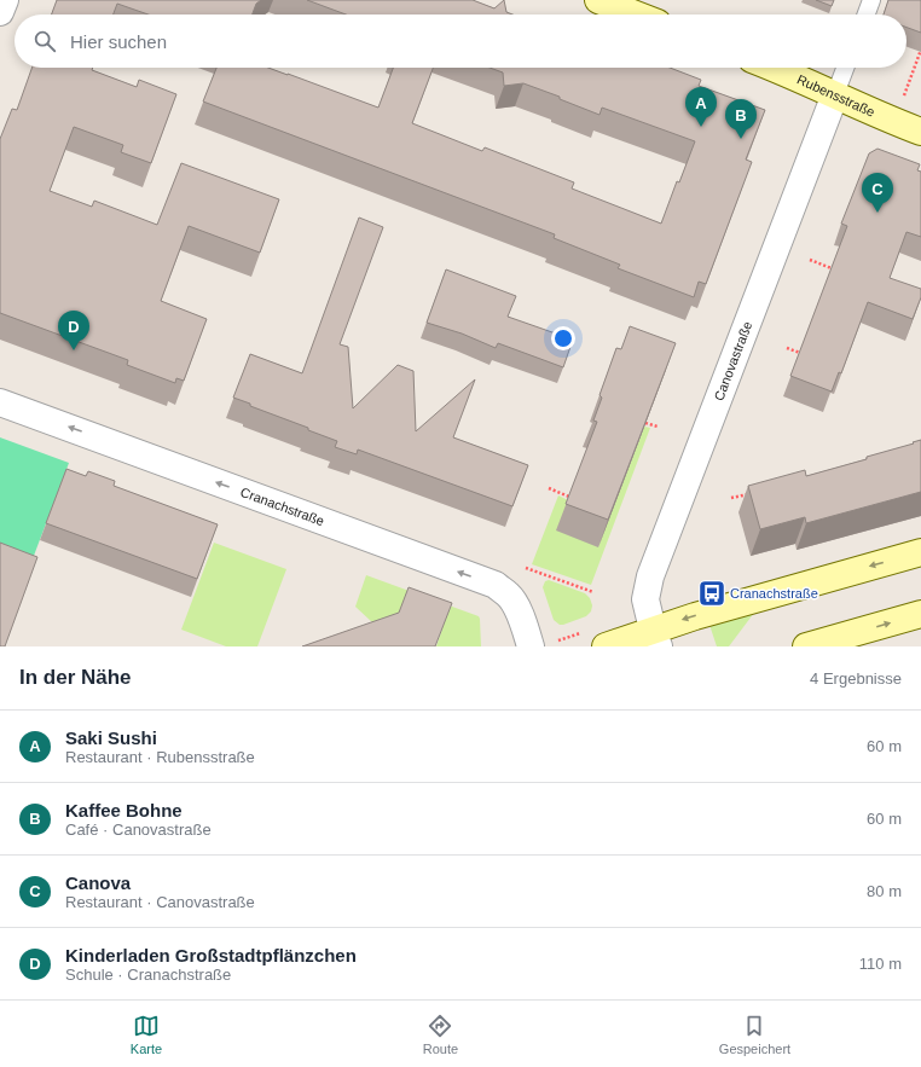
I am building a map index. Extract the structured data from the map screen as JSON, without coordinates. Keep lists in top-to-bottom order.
{
  "streets": {
    "main road": ["Rubensstraße"],
    "street": ["Canovastraße", "Cranachstraße"]
  },
  "crossings": [
    ["Rubensstraße", "Canovastraße"]
  ],
  "one_way": ["Cranachstraße"],
  "places": {
    "bus stop": ["Cranachstraße"]
  },
  "page": {
    "search": "Hier suchen",
    "pins": [
      "A",
      "B",
      "C",
      "D"
    ],
    "heading": ["In der Nähe", "4 Ergebnisse"],
    "list": [
      {
        "mark": "A",
        "name": "Saki Sushi",
        "note": "Restaurant · Rubensstraße",
        "value": "60 m"
      },
      {
        "mark": "B",
        "name": "Kaffee Bohne",
        "note": "Café · Canovastraße",
        "value": "60 m"
      },
      {
        "mark": "C",
        "name": "Canova",
        "note": "Restaurant · Canovastraße",
        "value": "80 m"
      },
      {
        "mark": "D",
        "name": "Kinderladen Großstadtpflänzchen",
        "note": "Schule · Cranachstraße",
        "value": "110 m"
      }
    ],
    "nav": ["Karte", "Route", "Gespeichert"]
  }
}
